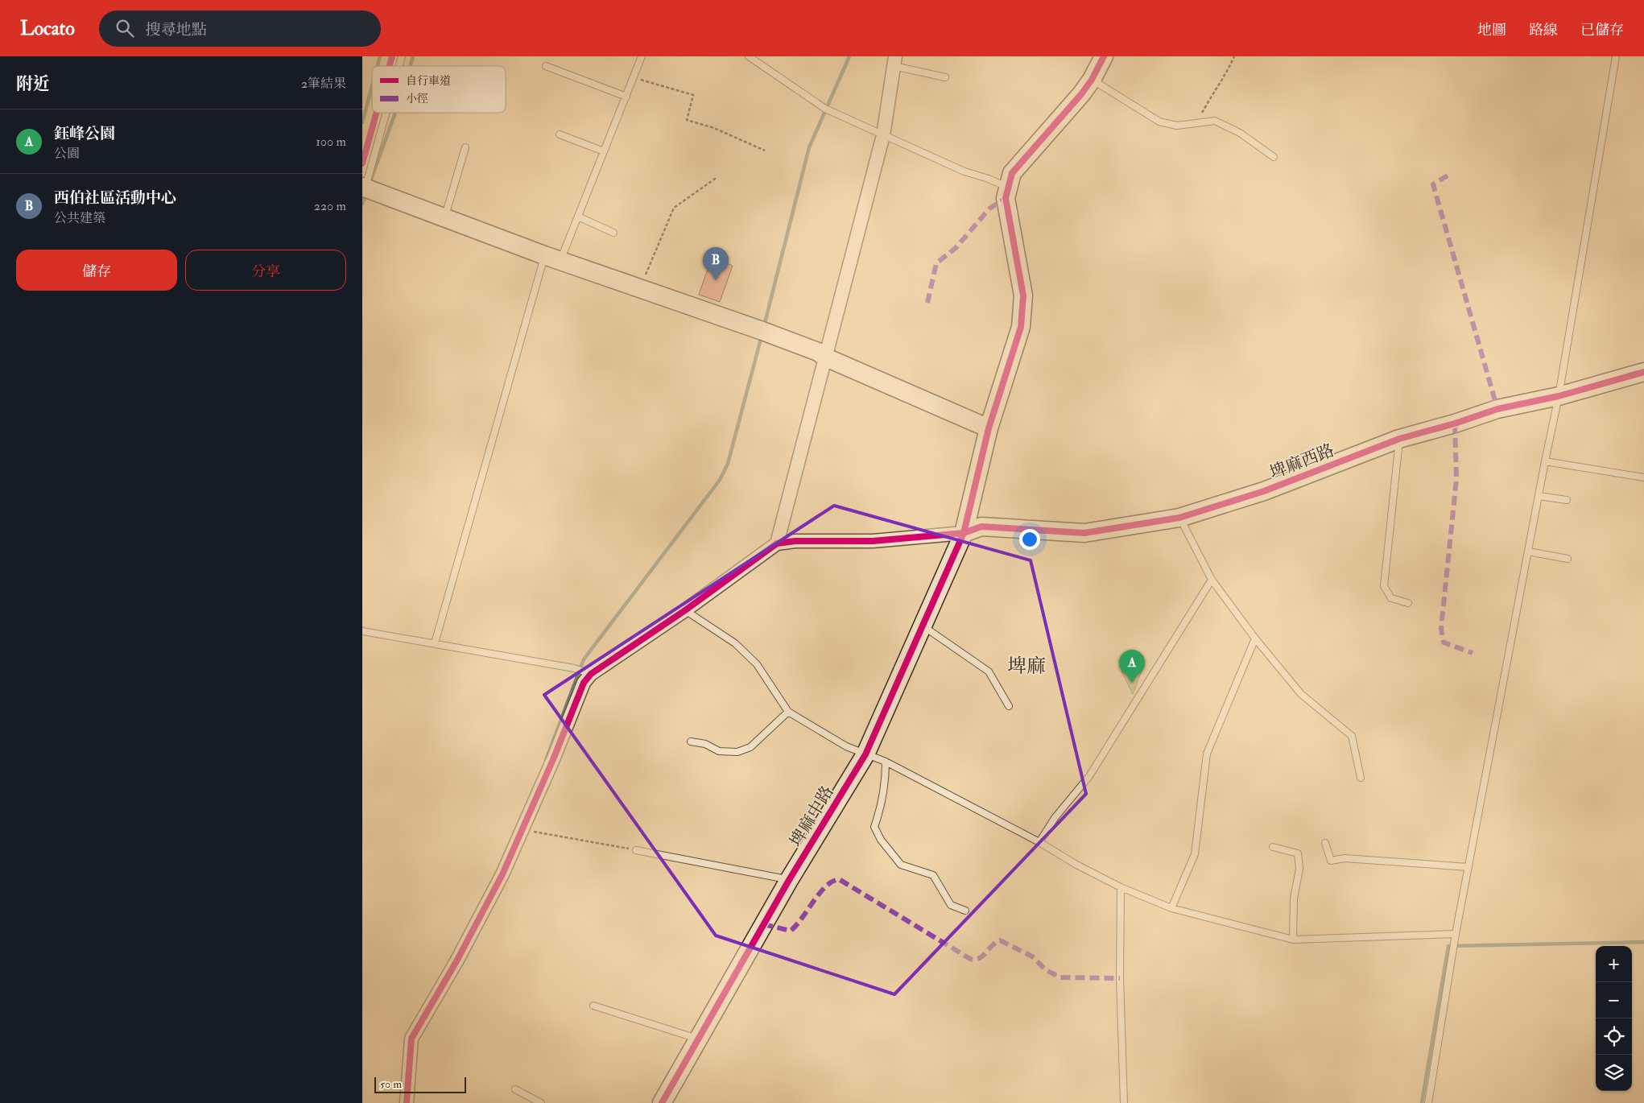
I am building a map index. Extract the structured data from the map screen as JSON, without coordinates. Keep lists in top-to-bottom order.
{
  "streets": {
    "street": ["埤麻西路", "埤麻中路"]
  },
  "crossings": [
    ["埤麻西路", "埤麻中路"]
  ],
  "districts": ["埤麻"],
  "legend": ["自行車道", "小徑"],
  "scale_bar": "50 m",
  "page": {
    "header": "Locato",
    "search": "搜尋地點",
    "nav": ["地圖", "路線", "已儲存"],
    "heading": ["附近", "2筆結果"],
    "list": [
      {
        "mark": "A",
        "name": "鈺峰公園",
        "note": "公園",
        "value": "100 m"
      },
      {
        "mark": "B",
        "name": "西伯社區活動中心",
        "note": "公共建築",
        "value": "220 m"
      }
    ],
    "buttons": ["儲存", "分享"],
    "pins": ["B", "A"],
    "map_buttons": ["+", "−"],
    "scale": "50 m"
  }
}
